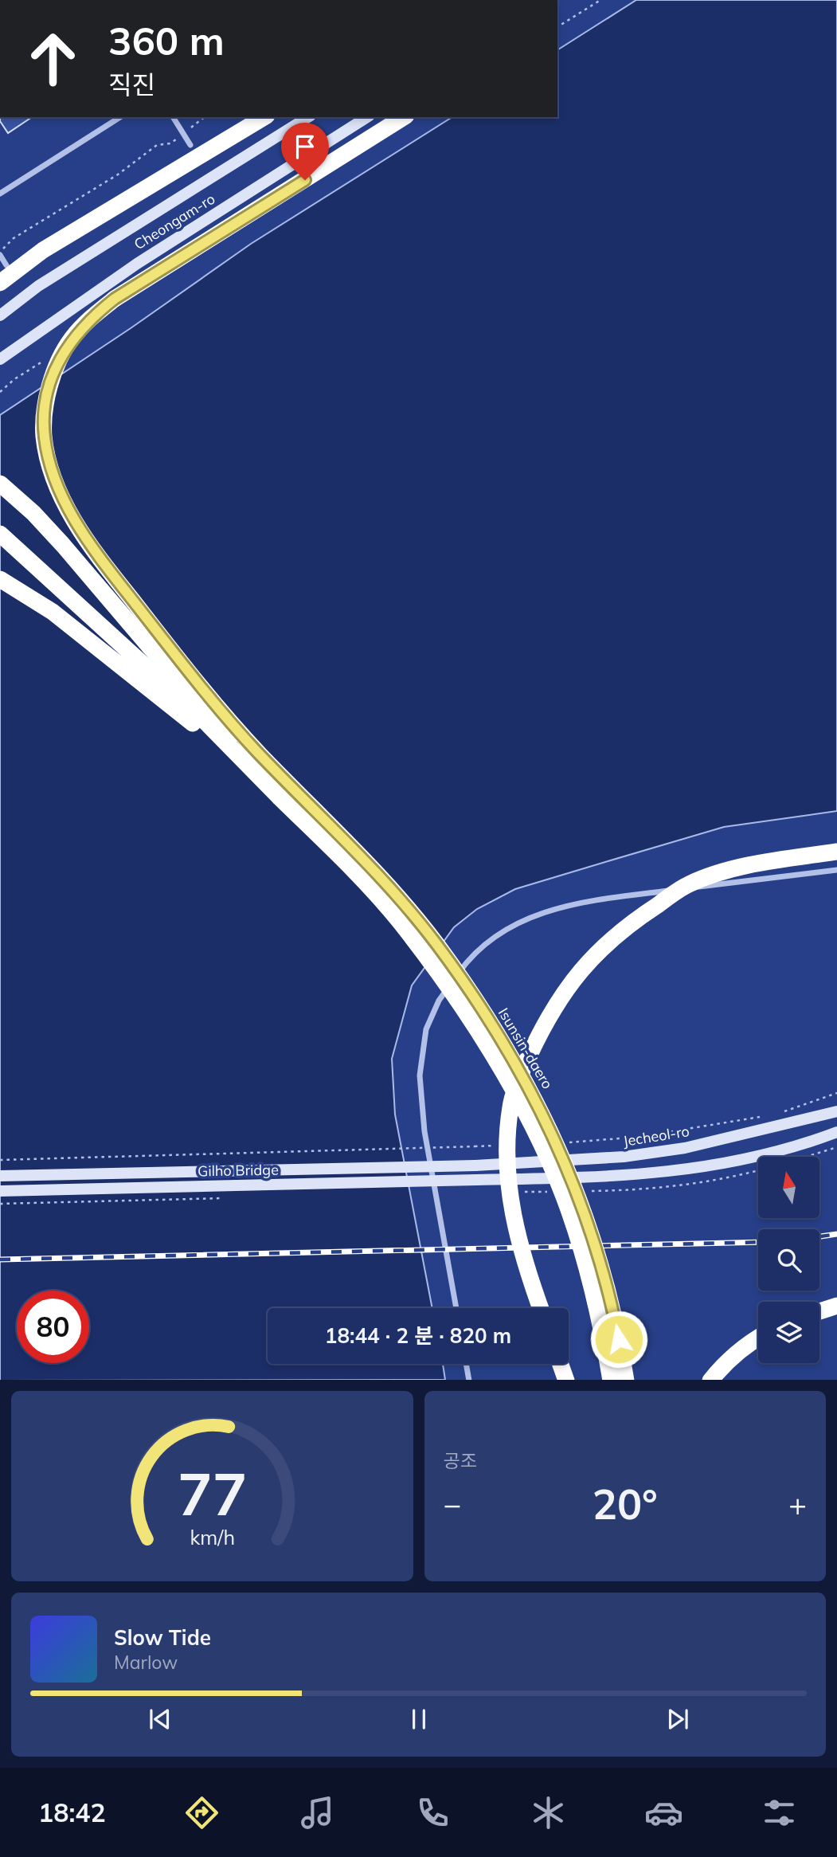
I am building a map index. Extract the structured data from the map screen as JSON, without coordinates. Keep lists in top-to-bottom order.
{
  "streets": {
    "highway": ["Isunsin-daero"],
    "main road": ["Cheongam-ro", "Jecheol-ro", "Gilho Bridge"]
  },
  "crossings": [
    ["Jecheol-ro", "Gilho Bridge"]
  ],
  "north": "top",
  "page": {
    "turn": ["360 m", "직진"],
    "limit": "80",
    "trip": "18:44 · 2 분 · 820 m",
    "tile": "공조",
    "heat": ["−", "20°", "+"],
    "song": ["Slow Tide", "Marlow"],
    "tabs": "18:42",
    "gauge": ["77", "km/h"]
  }
}
